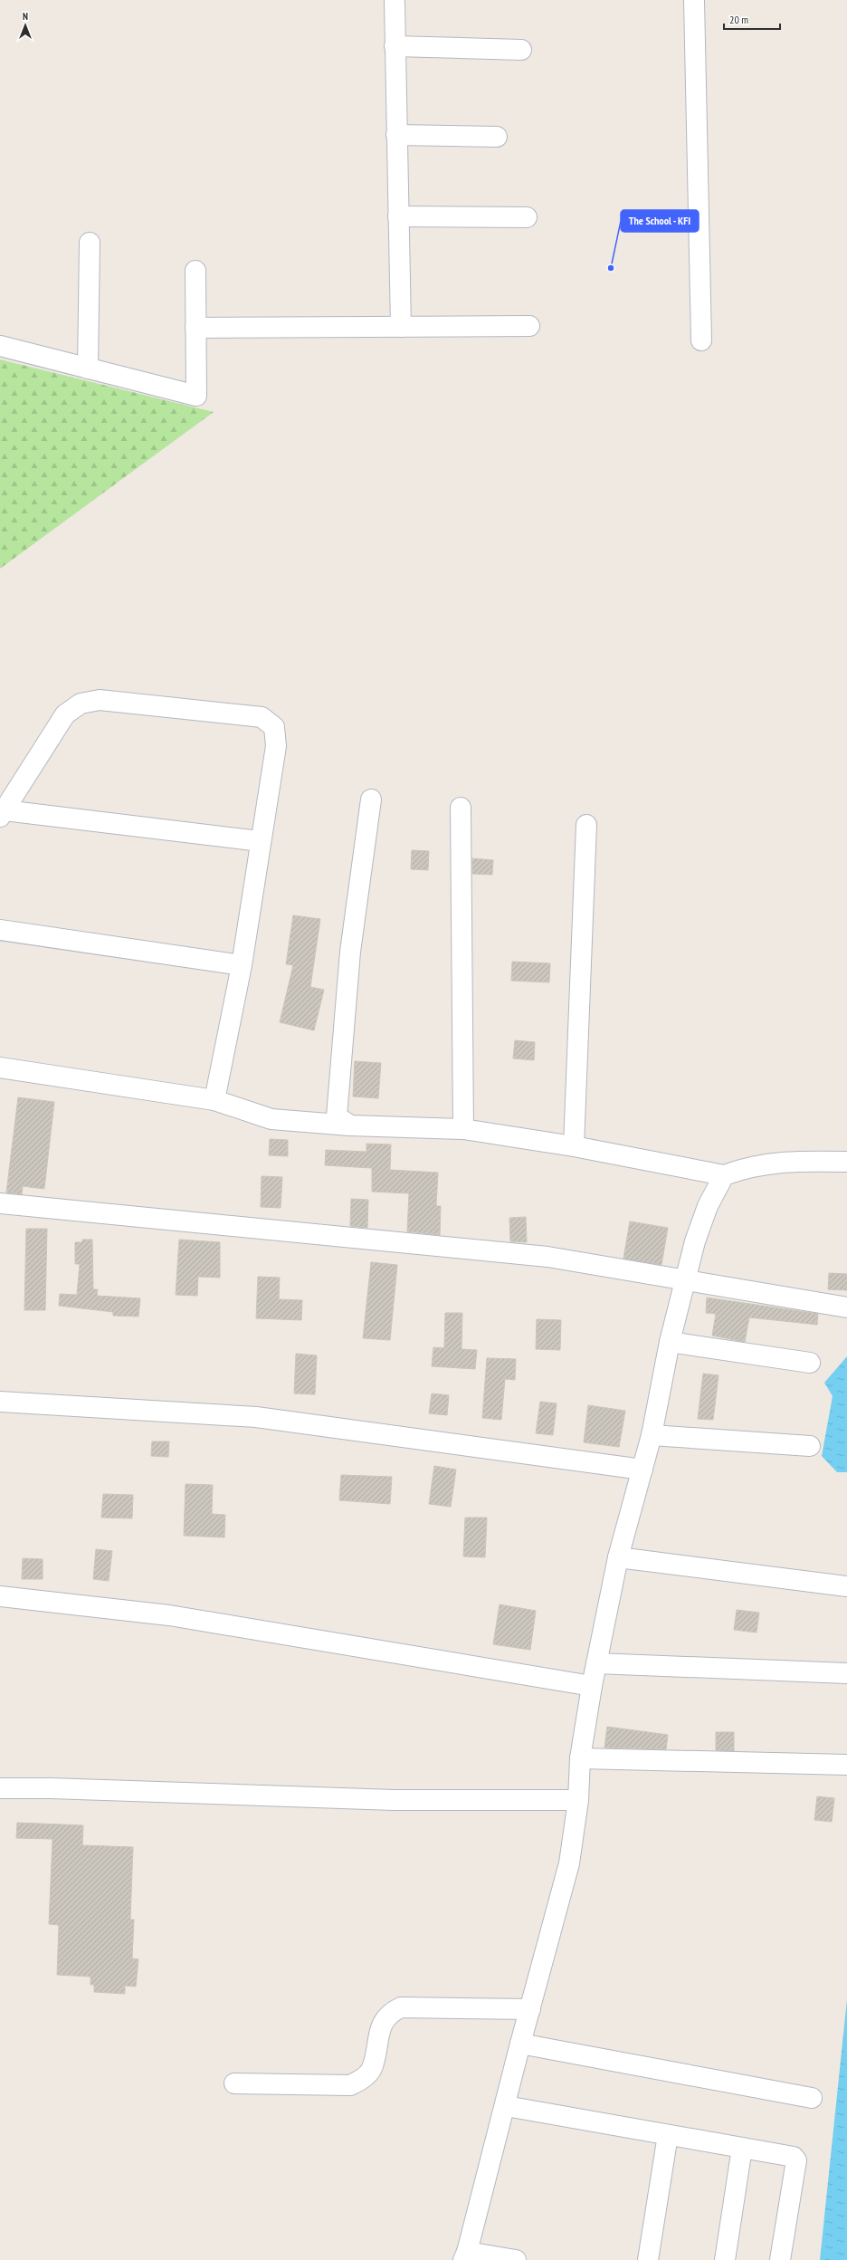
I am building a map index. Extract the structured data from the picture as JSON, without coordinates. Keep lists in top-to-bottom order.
{
  "places": ["The School - KFI"],
  "scale_bar": "20 m",
  "north": "top"
}
